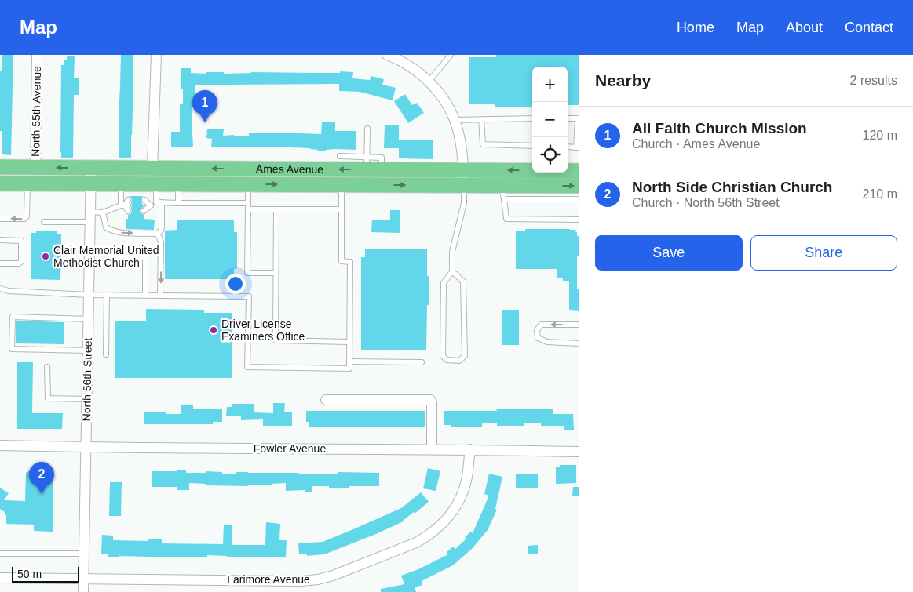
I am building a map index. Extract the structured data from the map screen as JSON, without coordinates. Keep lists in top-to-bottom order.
{
  "streets": {
    "main road": ["Ames Avenue"],
    "street": [
      "North 55th Avenue",
      "North 56th Street",
      "Fowler Avenue",
      "Larimore Avenue"
    ]
  },
  "crossings": [
    ["North 55th Avenue", "Ames Avenue"],
    ["Ames Avenue", "North 56th Street"],
    ["North 56th Street", "Fowler Avenue"],
    ["North 56th Street", "Larimore Avenue"],
    ["Fowler Avenue", "Larimore Avenue"]
  ],
  "places": ["Clair Memorial United Methodist Church", "Driver License Examiners Office"],
  "scale_bar": "50 m",
  "page": {
    "header": "Map",
    "nav": [
      "Home",
      "Map",
      "About",
      "Contact"
    ],
    "heading": ["Nearby", "2 results"],
    "map_buttons": ["+", "−"],
    "pins": ["1", "2"],
    "list": [
      {
        "mark": "1",
        "name": "All Faith Church Mission",
        "note": "Church · Ames Avenue",
        "value": "120 m"
      },
      {
        "mark": "2",
        "name": "North Side Christian Church",
        "note": "Church · North 56th Street",
        "value": "210 m"
      }
    ],
    "buttons": ["Save", "Share"],
    "scale": "50 m"
  }
}
